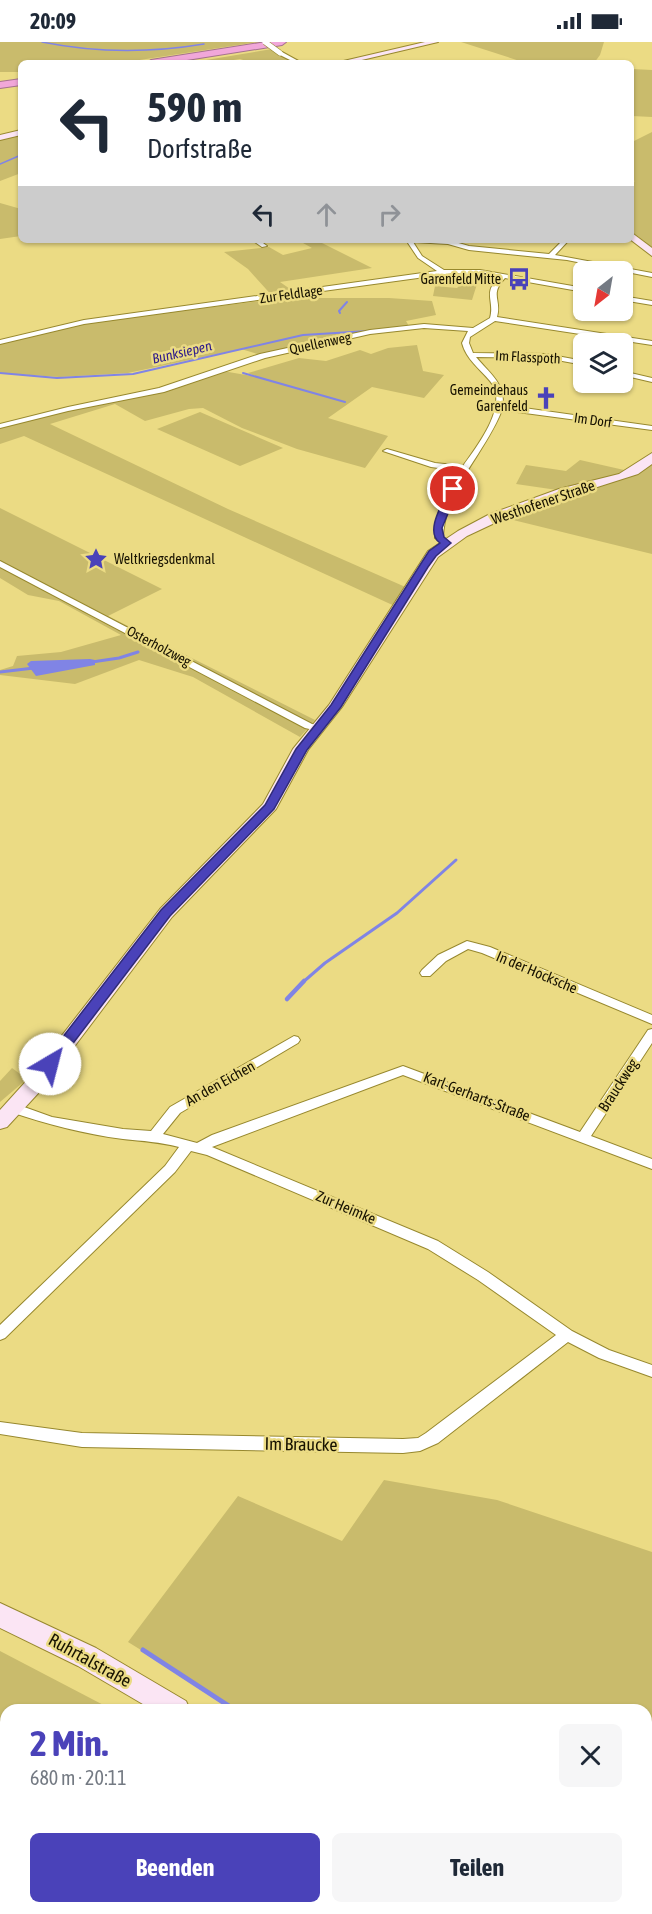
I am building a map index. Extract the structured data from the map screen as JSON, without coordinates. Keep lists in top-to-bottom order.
{
  "streets": {
    "street": [
      "Zur Feldlage",
      "Quellenweg",
      "Im Flasspoth",
      "Im Dorf",
      "Westhofener Straße",
      "Osterholzweg",
      "In der Hocksche",
      "An den Eichen",
      "Brauckweg",
      "Karl-Gerharts-Straße",
      "Zur Heimke",
      "Im Braucke",
      "Ruhrtalstraße"
    ]
  },
  "crossings": [
    ["Westhofener Straße", "Osterholzweg"],
    ["Westhofener Straße", "Zur Heimke"],
    ["An den Eichen", "Zur Heimke"],
    ["Brauckweg", "Karl-Gerharts-Straße"],
    ["Karl-Gerharts-Straße", "Zur Heimke"],
    ["Zur Heimke", "Im Braucke"]
  ],
  "water": ["Bunksiepen"],
  "places": {
    "bus stop": ["Garenfeld Mitte"],
    "church": ["Gemeindehaus Garenfeld"],
    "place": ["Weltkriegsdenkmal"]
  },
  "north": "bottom left",
  "page": {
    "status": "20:09",
    "turn": ["590 m", "Dorfstraße"],
    "heading": ["2 Min.", "680 m · 20:11"],
    "buttons": ["Beenden", "Teilen"]
  }
}
